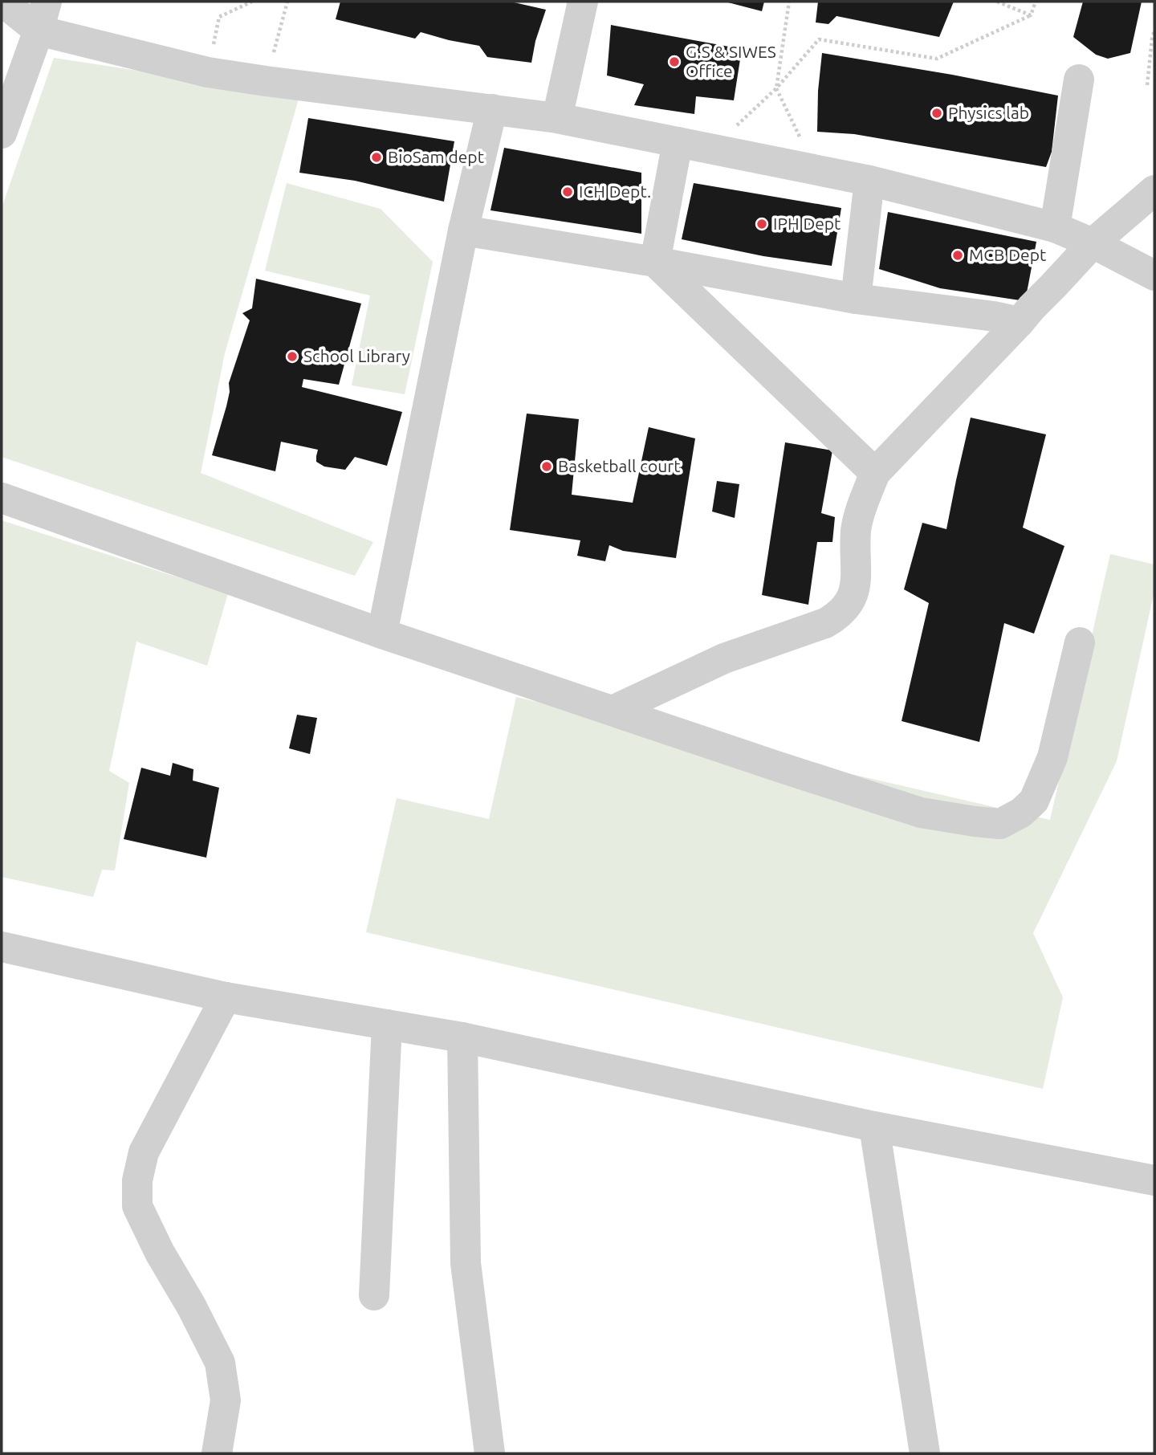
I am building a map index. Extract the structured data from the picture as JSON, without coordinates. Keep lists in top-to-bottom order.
{
  "places": [
    "G.S & SIWES Office",
    "Physics lab",
    "BioSam dept",
    "ICH Dept.",
    "IPH Dept",
    "MCB Dept",
    "School Library",
    "Basketball court"
  ]
}
